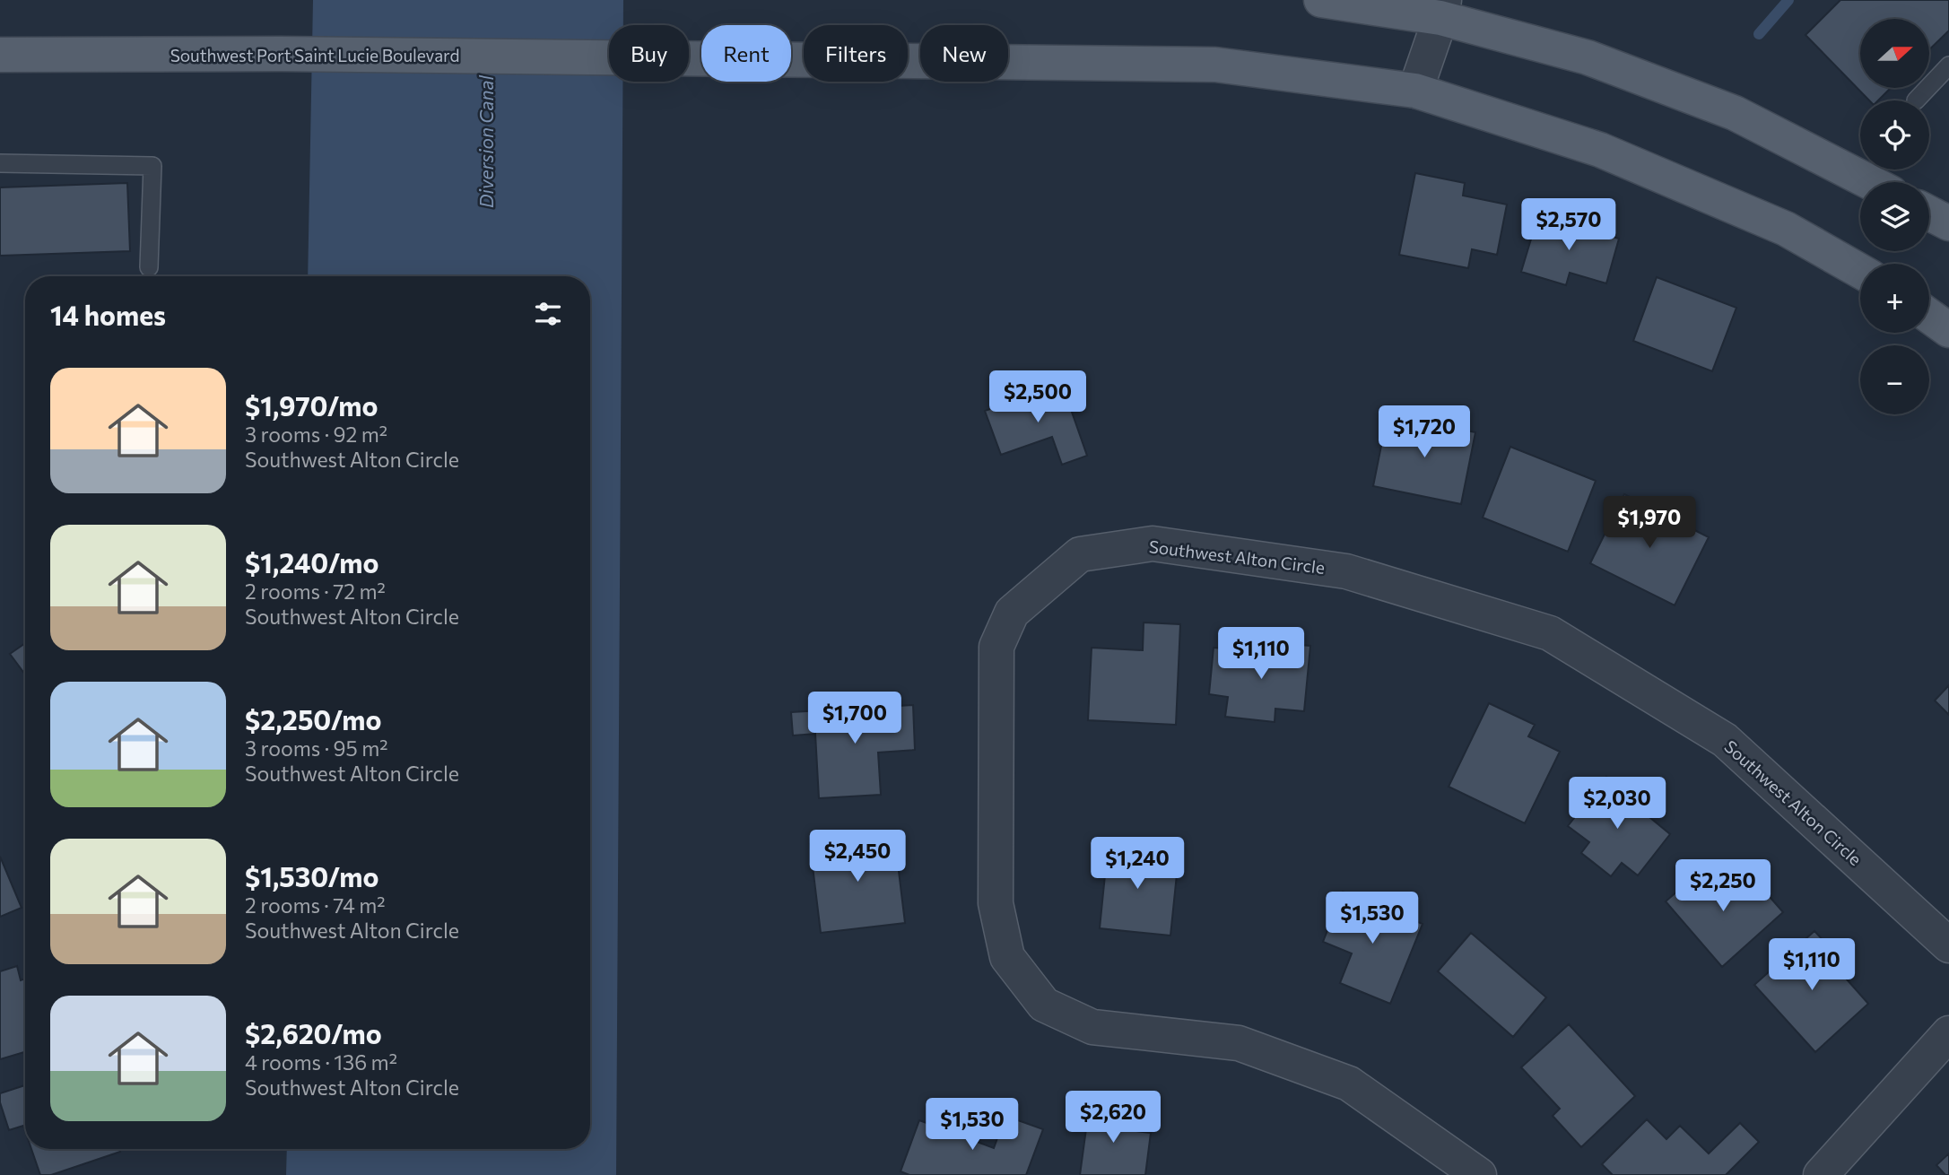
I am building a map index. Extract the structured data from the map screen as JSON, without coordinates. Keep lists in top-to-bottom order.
{
  "streets": {
    "main road": ["Southwest Port Saint Lucie Boulevard"],
    "street": ["Southwest Alton Circle"]
  },
  "water": ["Diversion Canal"],
  "north": "right",
  "page": {
    "map_buttons": ["+", "−"],
    "chip": [
      "Buy",
      "Rent",
      "Filters",
      "New"
    ],
    "price": [
      "$2,570",
      "$2,500",
      "$1,720",
      "$1,970",
      "$1,110",
      "$1,700",
      "$2,030",
      "$2,450",
      "$1,240",
      "$2,250",
      "$1,530",
      "$1,110",
      "$2,620",
      "$1,530"
    ],
    "heading": "14 homes",
    "list": [
      {
        "name": "$1,970/mo",
        "note": "3 rooms · 92 m² · Southwest Alton Circle"
      },
      {
        "name": "$1,240/mo",
        "note": "2 rooms · 72 m² · Southwest Alton Circle"
      },
      {
        "name": "$2,250/mo",
        "note": "3 rooms · 95 m² · Southwest Alton Circle"
      },
      {
        "name": "$1,530/mo",
        "note": "2 rooms · 74 m² · Southwest Alton Circle"
      },
      {
        "name": "$2,620/mo",
        "note": "4 rooms · 136 m² · Southwest Alton Circle"
      }
    ]
  }
}
